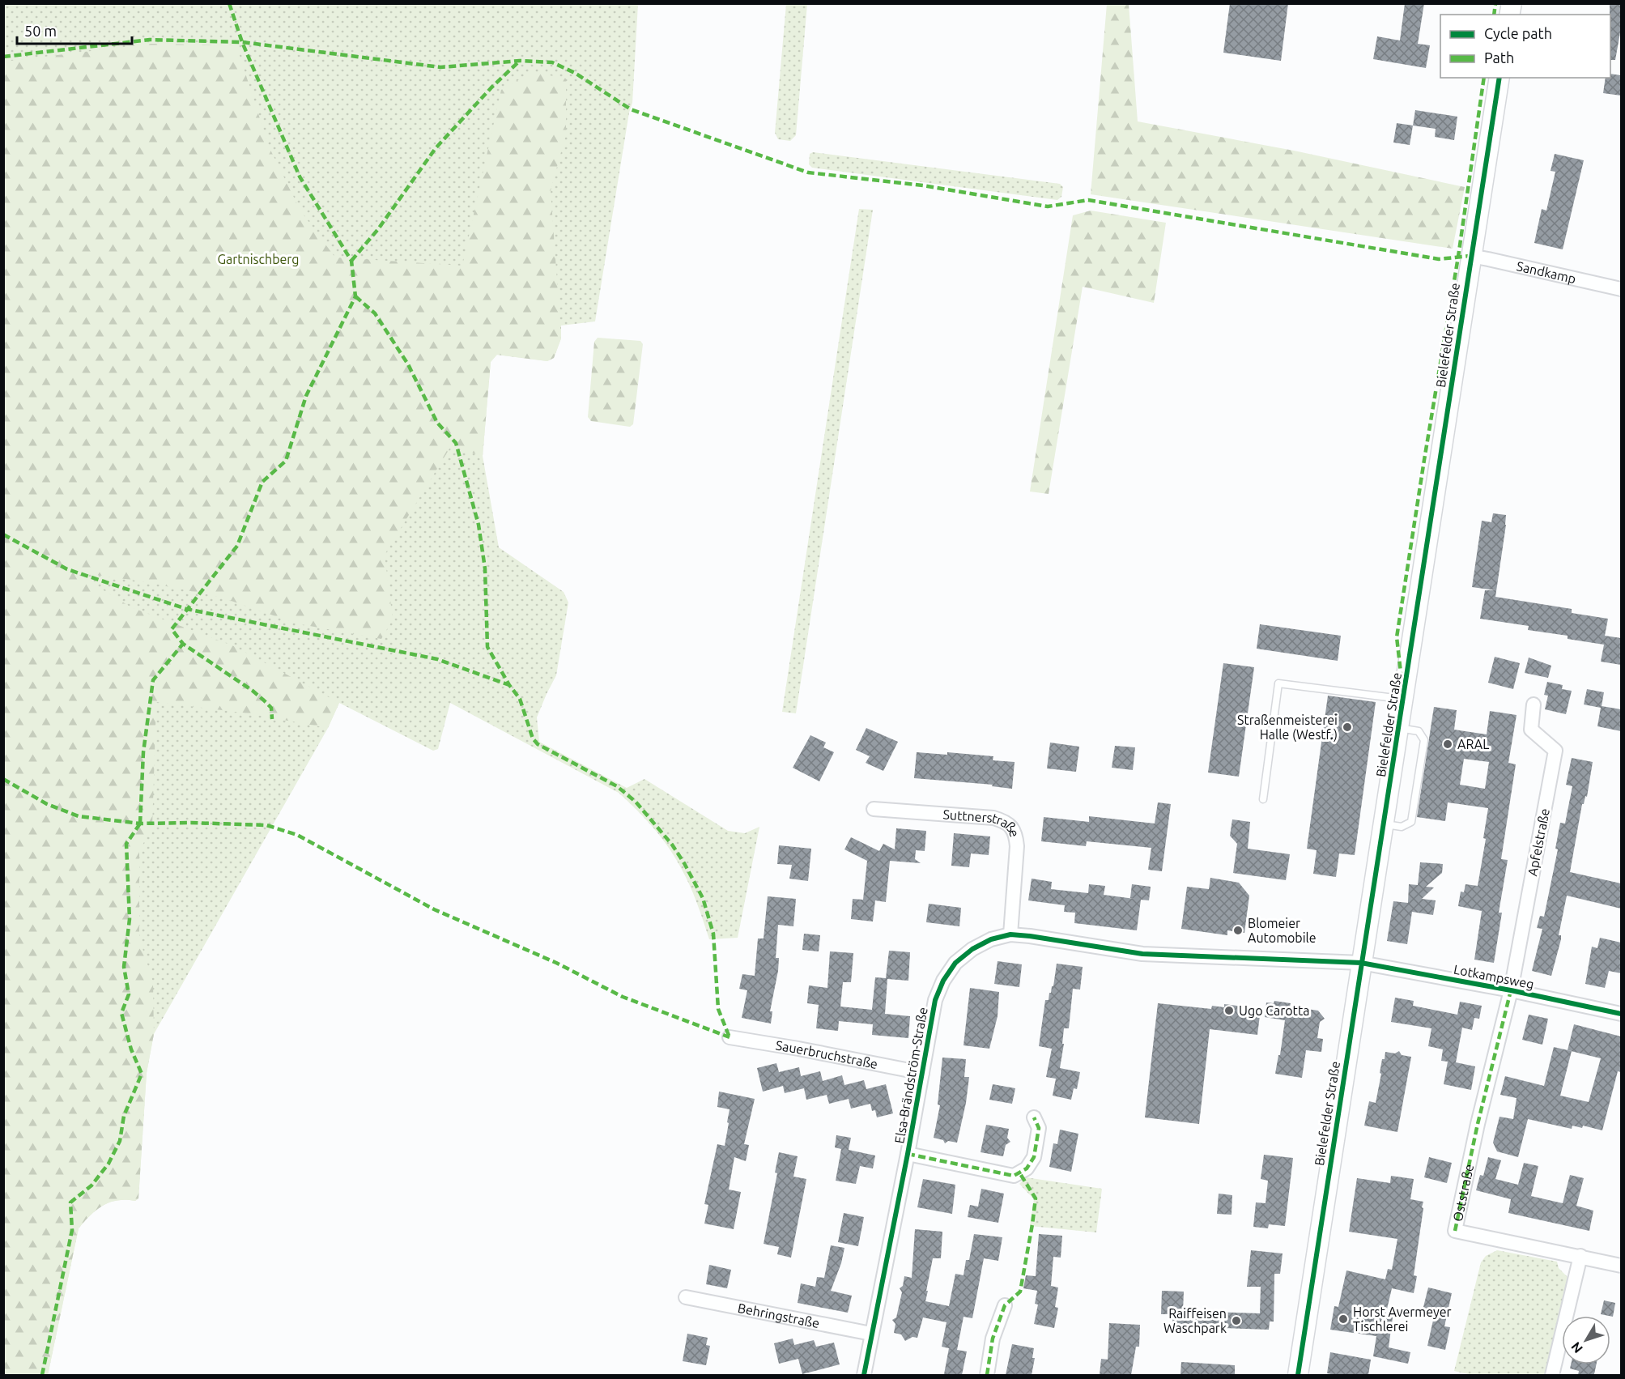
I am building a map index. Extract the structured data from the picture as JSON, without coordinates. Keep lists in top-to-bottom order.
{
  "streets": {
    "street": [
      "Sandkamp",
      "Bielefelder Straße",
      "Suttnerstraße",
      "Apfelstraße",
      "Lotkampsweg",
      "Sauerbruchstraße",
      "Elsa-Brändström-Straße",
      "Oststraße",
      "Behringstraße"
    ]
  },
  "crossings": [
    ["Sandkamp", "Bielefelder Straße"],
    ["Bielefelder Straße", "Lotkampsweg"],
    ["Bielefelder Straße", "Elsa-Brändström-Straße"],
    ["Suttnerstraße", "Elsa-Brändström-Straße"],
    ["Apfelstraße", "Lotkampsweg"],
    ["Apfelstraße", "Oststraße"],
    ["Lotkampsweg", "Elsa-Brändström-Straße"],
    ["Lotkampsweg", "Oststraße"],
    ["Sauerbruchstraße", "Elsa-Brändström-Straße"],
    ["Elsa-Brändström-Straße", "Behringstraße"]
  ],
  "parks": ["Gartnischberg"],
  "places": [
    "Straßenmeisterei Halle (Westf.)",
    "ARAL",
    "Blomeier Automobile",
    "Ugo Carotta",
    "Horst Avermeyer Tischlerei",
    "Raiffeisen Waschpark"
  ],
  "legend": ["Cycle path", "Path"],
  "scale_bar": "50 m",
  "north": "bottom left"
}
